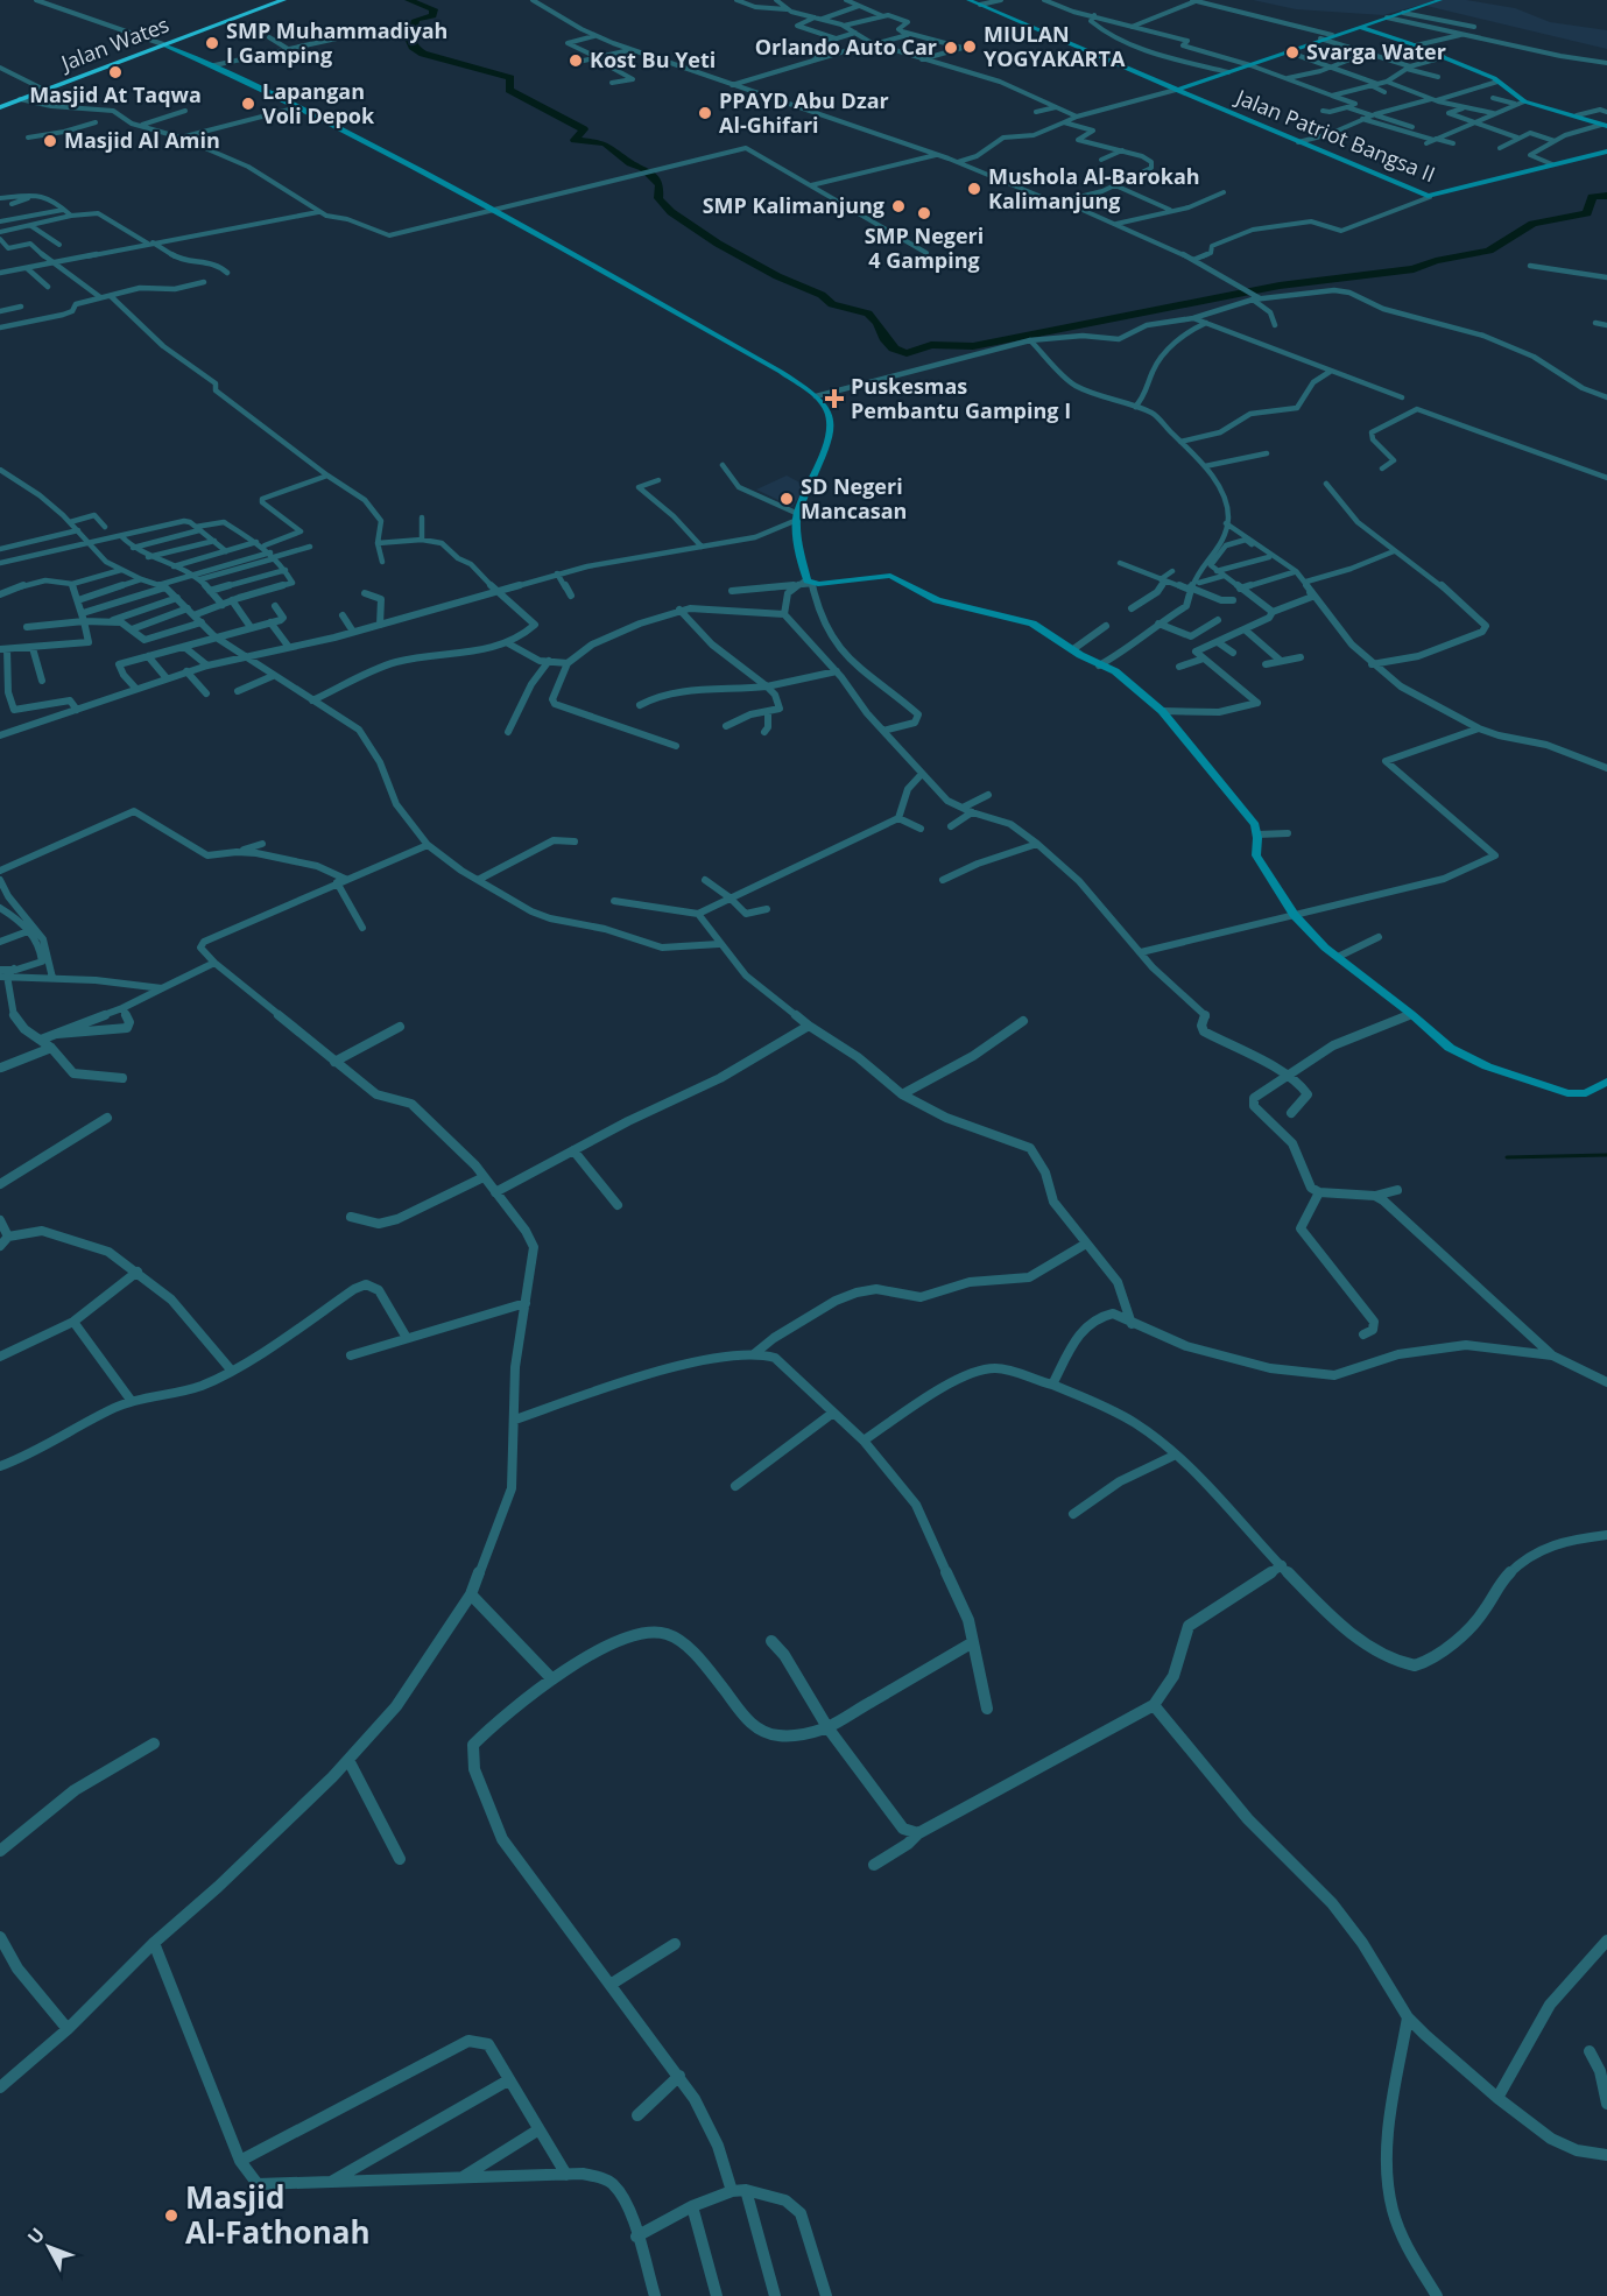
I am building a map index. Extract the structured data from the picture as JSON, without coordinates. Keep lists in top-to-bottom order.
{
  "streets": {
    "highway": ["Jalan Wates"],
    "street": ["Jalan Patriot Bangsa II"]
  },
  "places": {
    "other": [
      "SMP Muhammadiyah I Gamping",
      "MIULAN YOGYAKARTA",
      "Orlando Auto Car",
      "Svarga Water",
      "Kost Bu Yeti",
      "Masjid At Taqwa",
      "Lapangan Voli Depok",
      "PPAYD Abu Dzar Al-Ghifari",
      "Masjid Al Amin",
      "Mushola Al-Barokah Kalimanjung",
      "SMP Kalimanjung",
      "SMP Negeri 4 Gamping",
      "SD Negeri Mancasan",
      "Masjid Al-Fathonah"
    ],
    "health": ["Puskesmas Pembantu Gamping I"]
  },
  "north": "top left"
}
